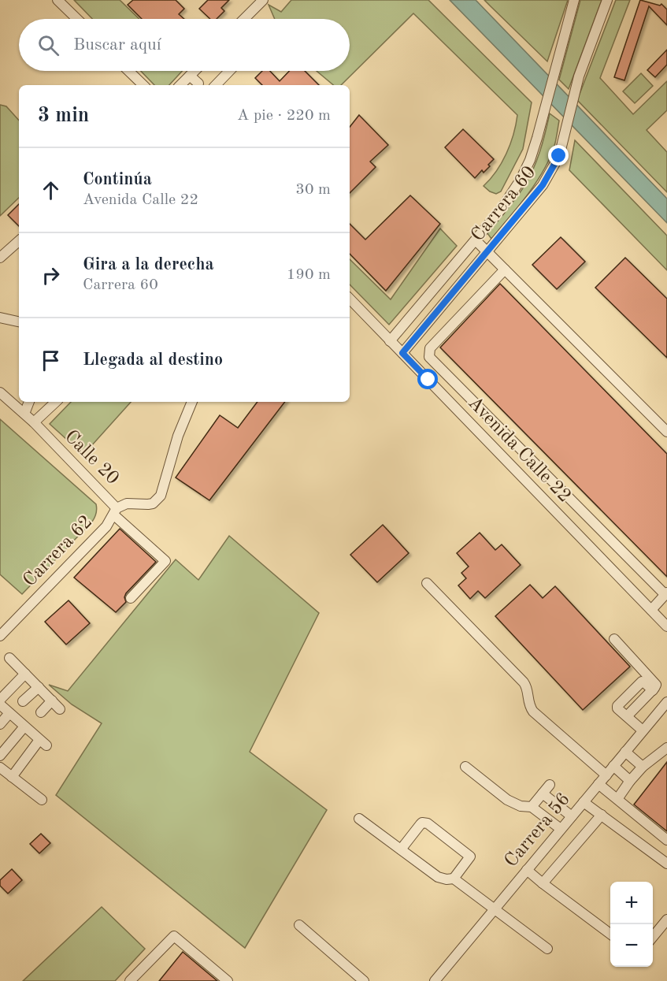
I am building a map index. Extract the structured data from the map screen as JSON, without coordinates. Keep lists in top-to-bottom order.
{
  "streets": {
    "street": [
      "Carrera 60",
      "Avenida Calle 22",
      "Calle 20",
      "Carrera 62",
      "Carrera 56"
    ]
  },
  "crossings": [
    ["Carrera 60", "Avenida Calle 22"],
    ["Calle 20", "Carrera 62"]
  ],
  "page": {
    "search": "Buscar aquí",
    "heading": ["3 min", "A pie · 220 m"],
    "list": [
      ["Continúa", "Avenida Calle 22", "30 m"],
      ["Gira a la derecha", "Carrera 60", "190 m"],
      "Llegada al destino"
    ],
    "map_buttons": ["+", "−"]
  }
}
